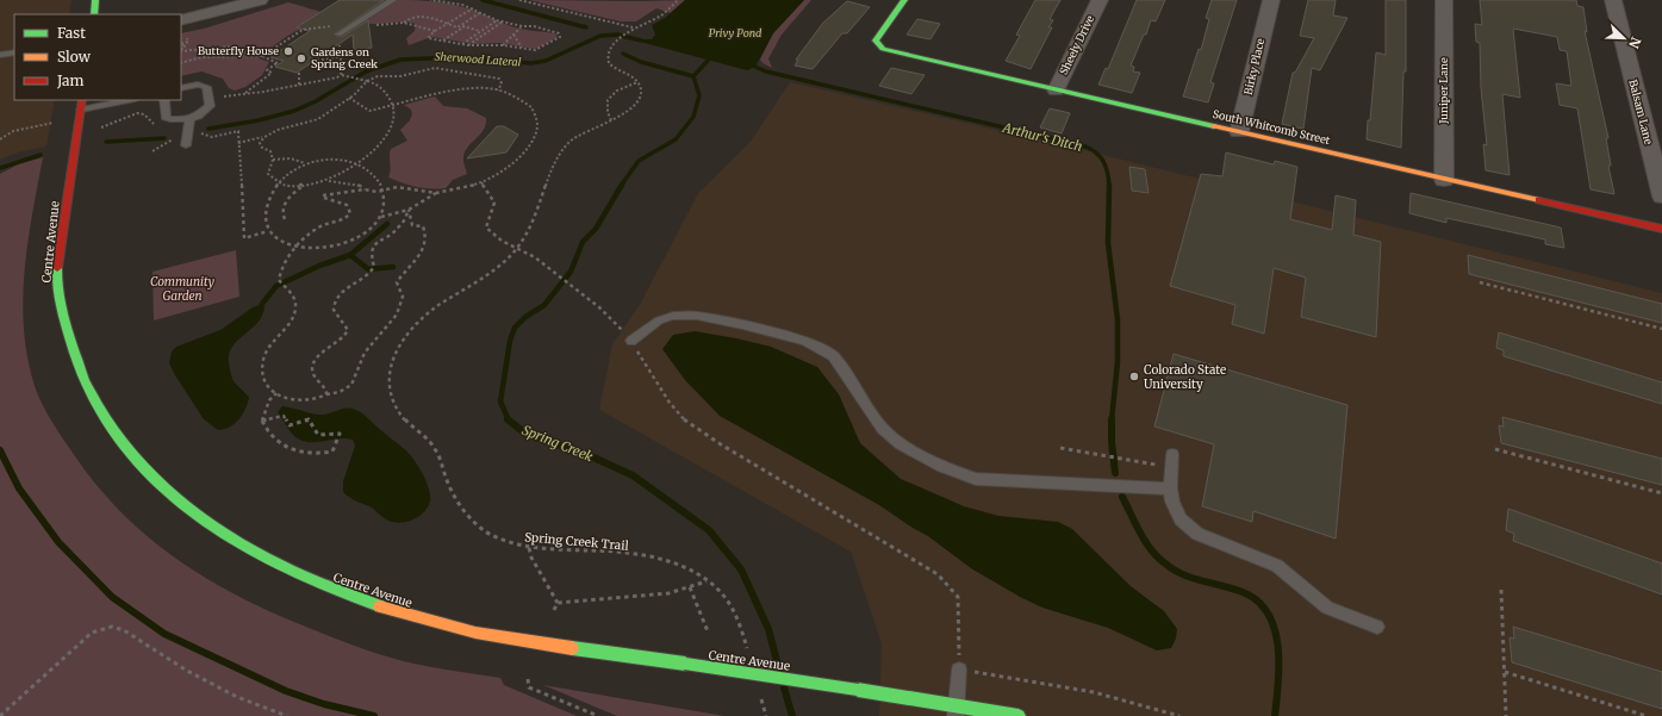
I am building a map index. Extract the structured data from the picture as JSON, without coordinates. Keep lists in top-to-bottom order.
{
  "streets": {
    "street": [
      "Sheely Drive",
      "Birky Place",
      "Juniper Lane",
      "Balsam Lane",
      "South Whitcomb Street",
      "Centre Avenue"
    ],
    "path": ["Spring Creek Trail"]
  },
  "crossings": [
    ["Sheely Drive", "South Whitcomb Street"],
    ["Birky Place", "South Whitcomb Street"],
    ["Juniper Lane", "South Whitcomb Street"]
  ],
  "water": [
    "Privy Pond",
    "Sherwood Lateral",
    "Arthur's Ditch",
    "Spring Creek"
  ],
  "parks": ["Community Garden"],
  "places": ["Butterfly House", "Gardens on Spring Creek", "Colorado State University"],
  "legend": ["Fast", "Slow", "Jam"],
  "north": "bottom right"
}
